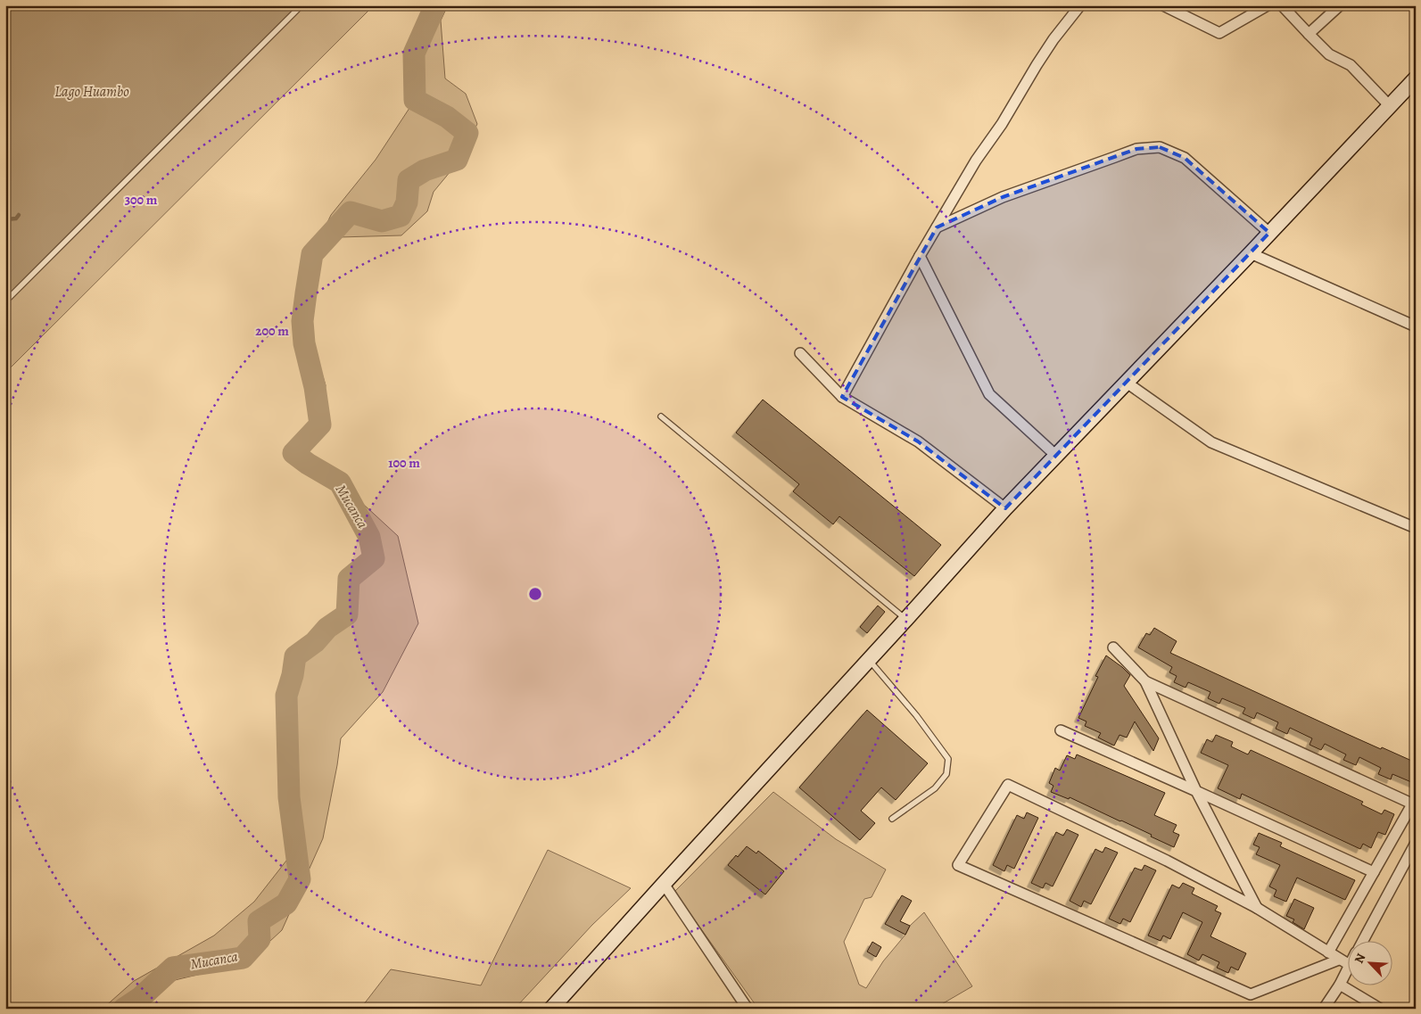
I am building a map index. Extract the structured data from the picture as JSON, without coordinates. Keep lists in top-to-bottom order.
{
  "water": ["Lago Huambo", "Mucanca"],
  "north": "top left",
  "rings": ["300 m", "200 m", "100 m"]
}
